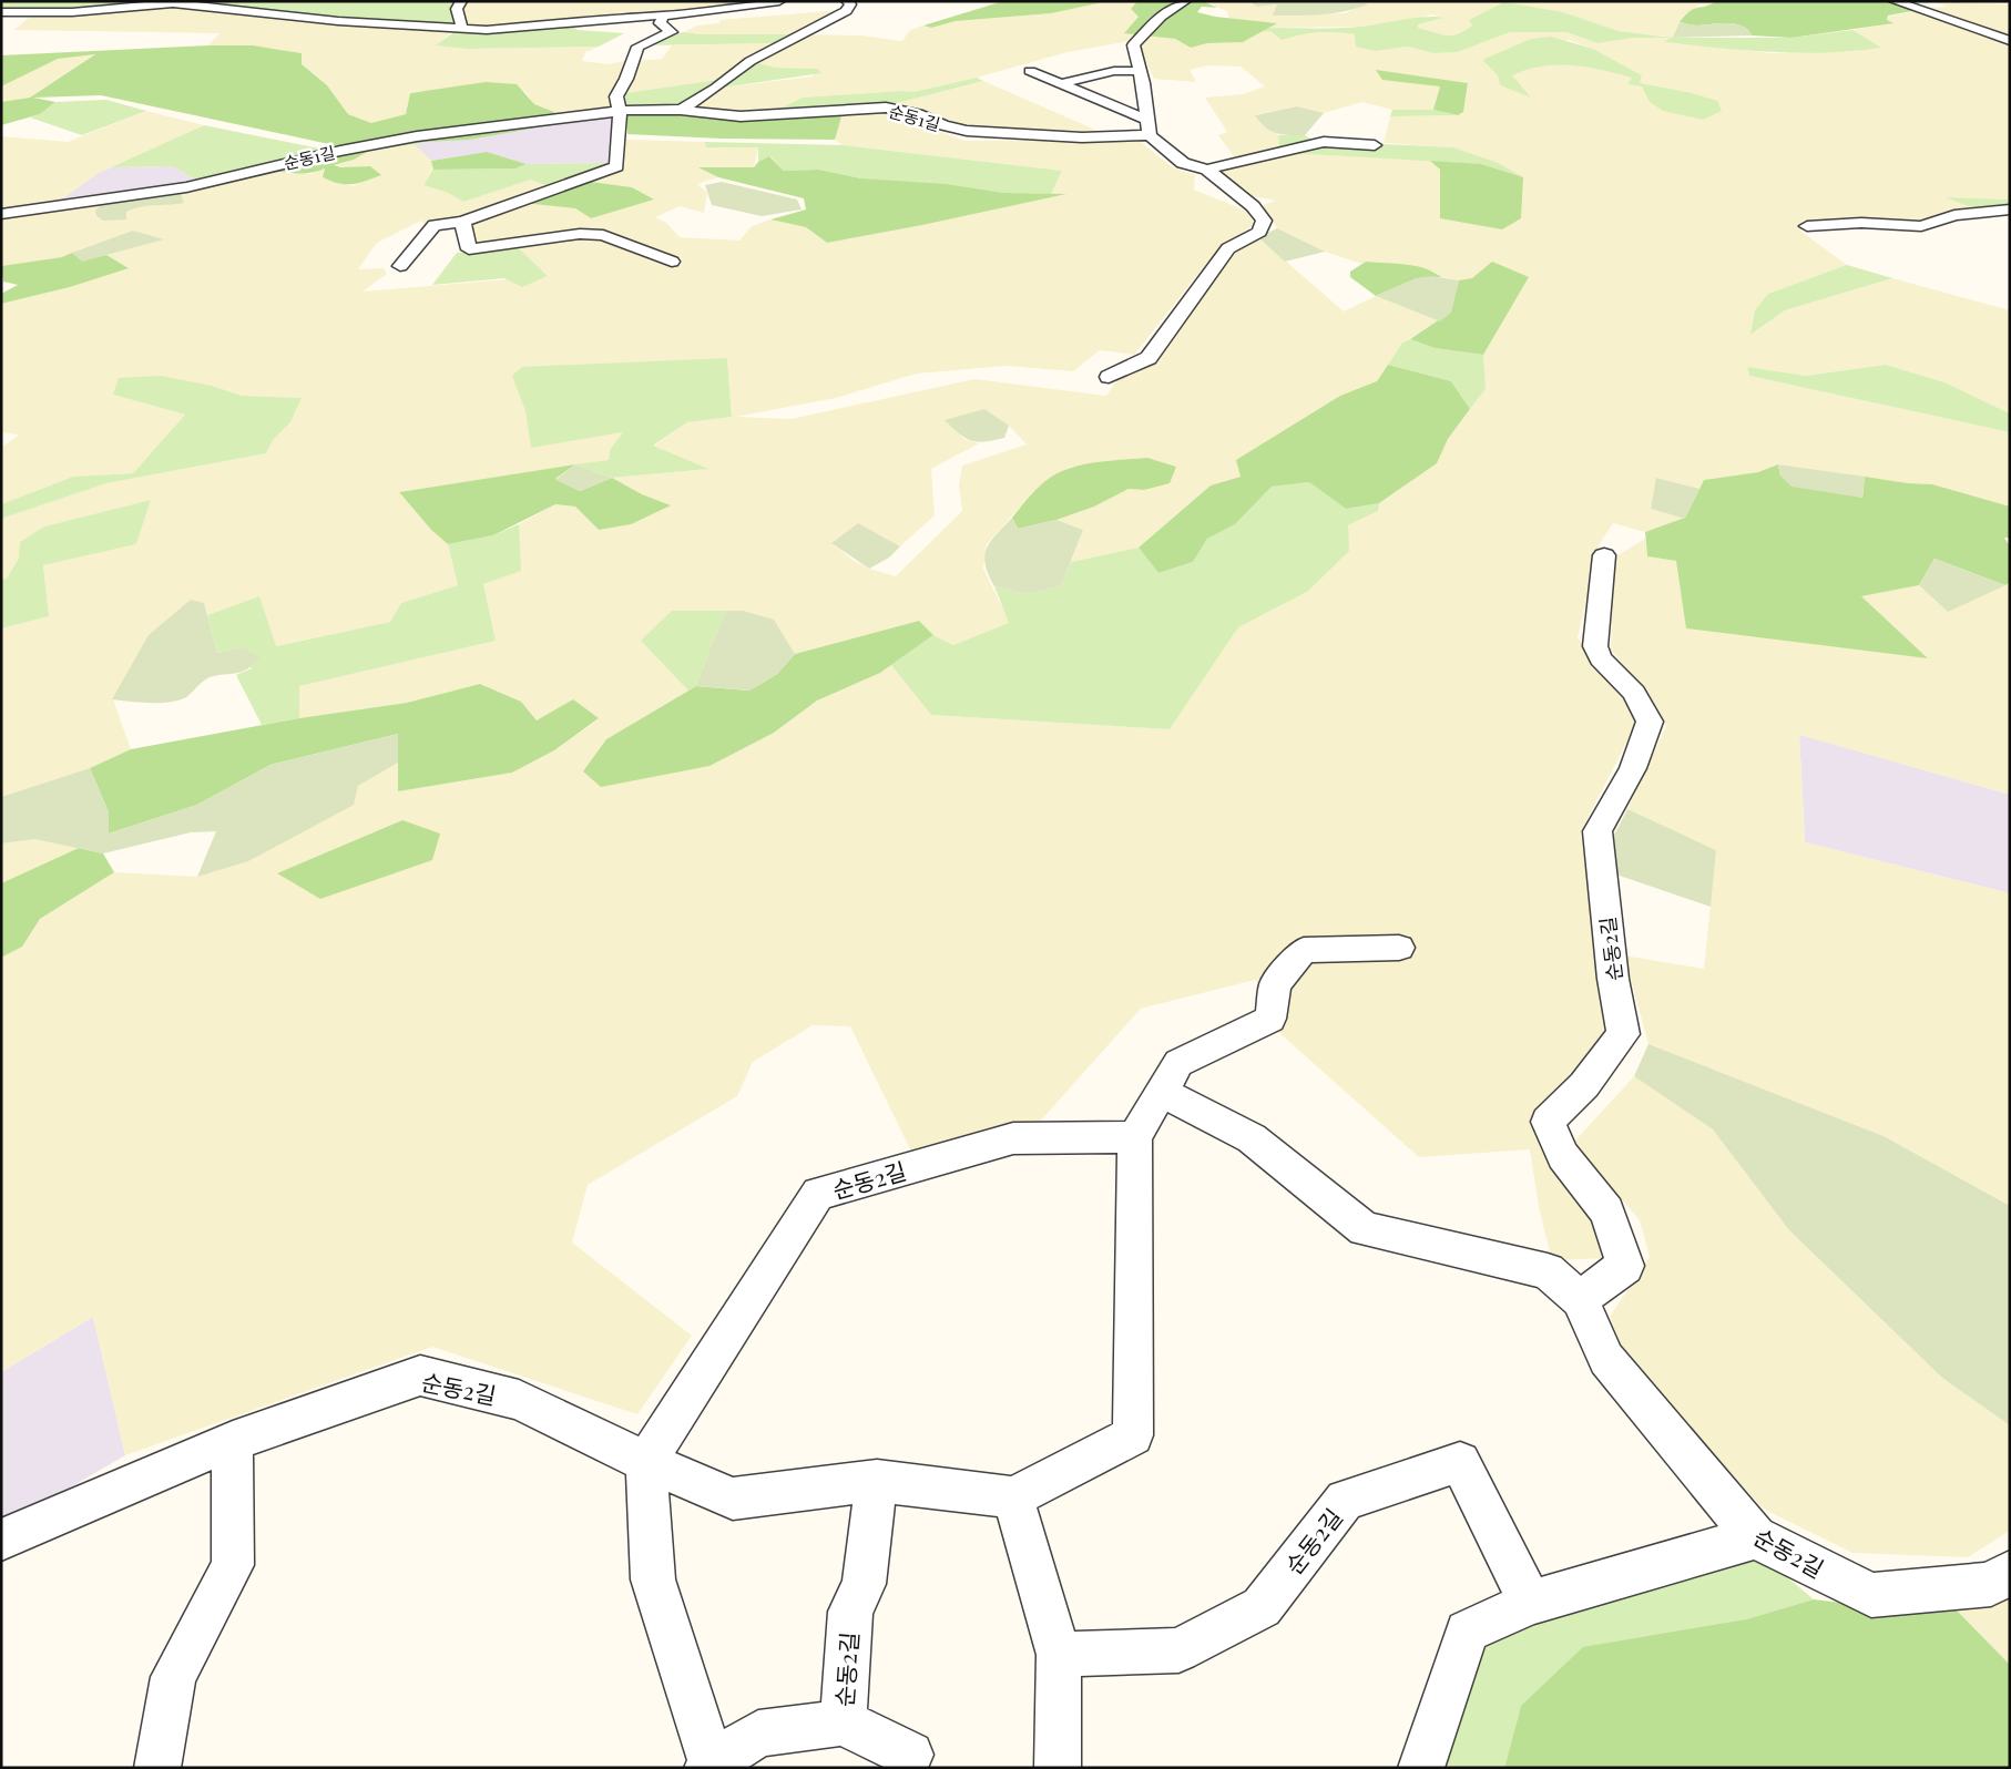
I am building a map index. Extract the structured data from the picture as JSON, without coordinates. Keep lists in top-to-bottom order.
{
  "streets": {
    "street": ["순동1길", "순동2길"]
  }
}
